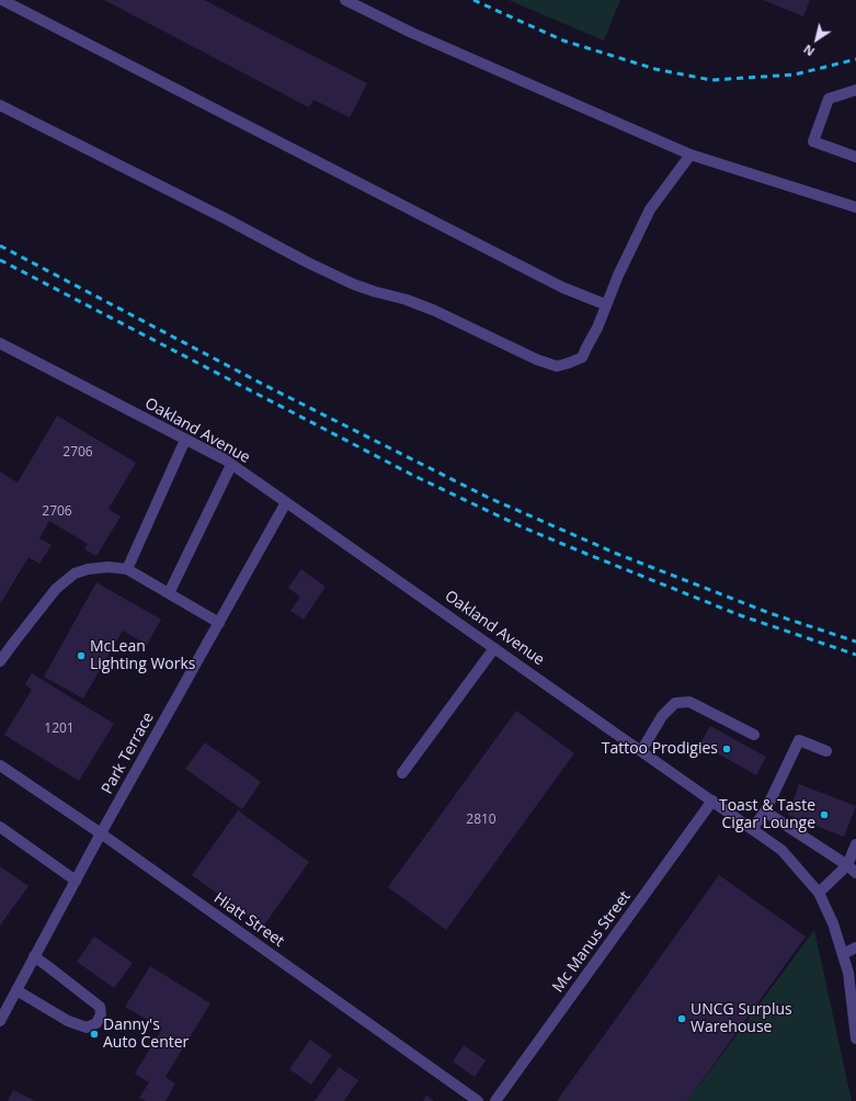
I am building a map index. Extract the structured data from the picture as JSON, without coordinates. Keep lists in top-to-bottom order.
{
  "streets": {
    "street": [
      "Oakland Avenue",
      "Park Terrace",
      "Hiatt Street",
      "Mc Manus Street"
    ]
  },
  "crossings": [
    ["Oakland Avenue", "Park Terrace"],
    ["Oakland Avenue", "Mc Manus Street"],
    ["Park Terrace", "Hiatt Street"]
  ],
  "places": [
    "McLean Lighting Works",
    "Tattoo Prodigies",
    "Toast & Taste Cigar Lounge",
    "UNCG Surplus Warehouse",
    "Danny's Auto Center"
  ],
  "house_numbers": [
    "2706",
    "2706",
    "1201",
    "2810"
  ],
  "north": "bottom left"
}
